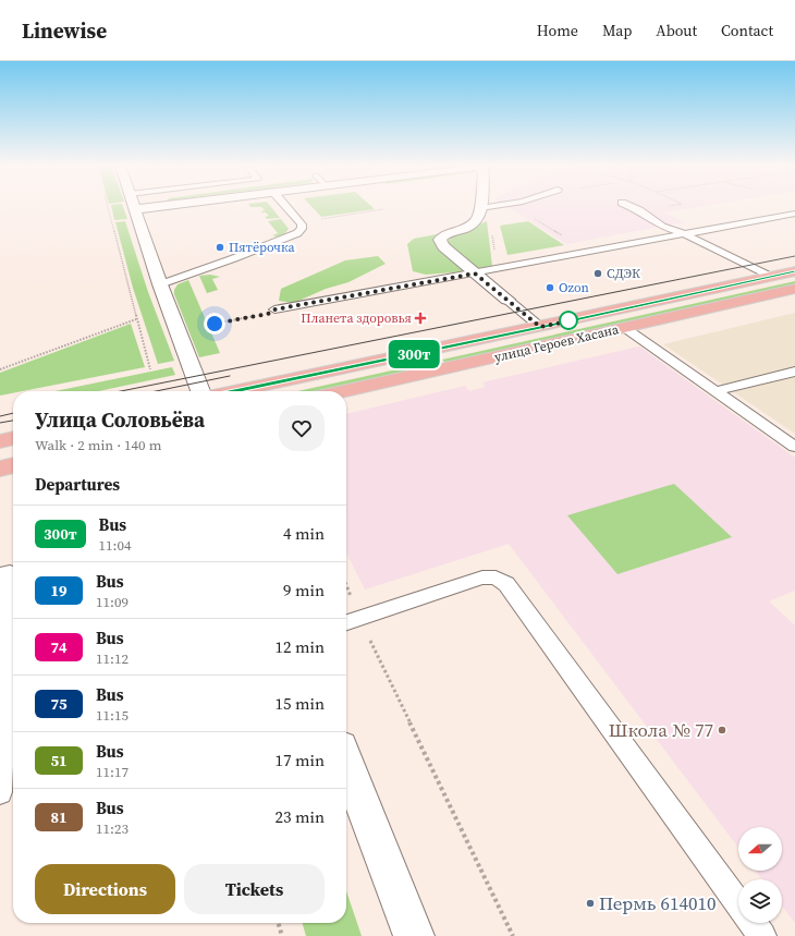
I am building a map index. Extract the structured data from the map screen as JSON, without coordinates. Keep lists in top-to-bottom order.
{
  "streets": {
    "main road": ["улица Героев Хасана"]
  },
  "places": {
    "other": [
      "Пятёрочка",
      "СДЭК",
      "Ozon",
      "Школа № 77",
      "Пермь 614010"
    ],
    "health": ["Планета здоровья"]
  },
  "lines": ["bus line 300т"],
  "north": "left",
  "page": {
    "header": "Linewise",
    "nav": [
      "Home",
      "Map",
      "About",
      "Contact"
    ],
    "on_map": "300т",
    "heading": [
      ["Улица Соловьёва", "Walk · 2 min · 140 m"],
      "Departures"
    ],
    "list": [
      {
        "mark": "300т",
        "name": "Bus",
        "note": "11:04",
        "value": "4 min"
      },
      {
        "mark": "19",
        "name": "Bus",
        "note": "11:09",
        "value": "9 min"
      },
      {
        "mark": "74",
        "name": "Bus",
        "note": "11:12",
        "value": "12 min"
      },
      {
        "mark": "75",
        "name": "Bus",
        "note": "11:15",
        "value": "15 min"
      },
      {
        "mark": "51",
        "name": "Bus",
        "note": "11:17",
        "value": "17 min"
      },
      {
        "mark": "81",
        "name": "Bus",
        "note": "11:23",
        "value": "23 min"
      }
    ],
    "buttons": ["Directions", "Tickets"]
  }
}
